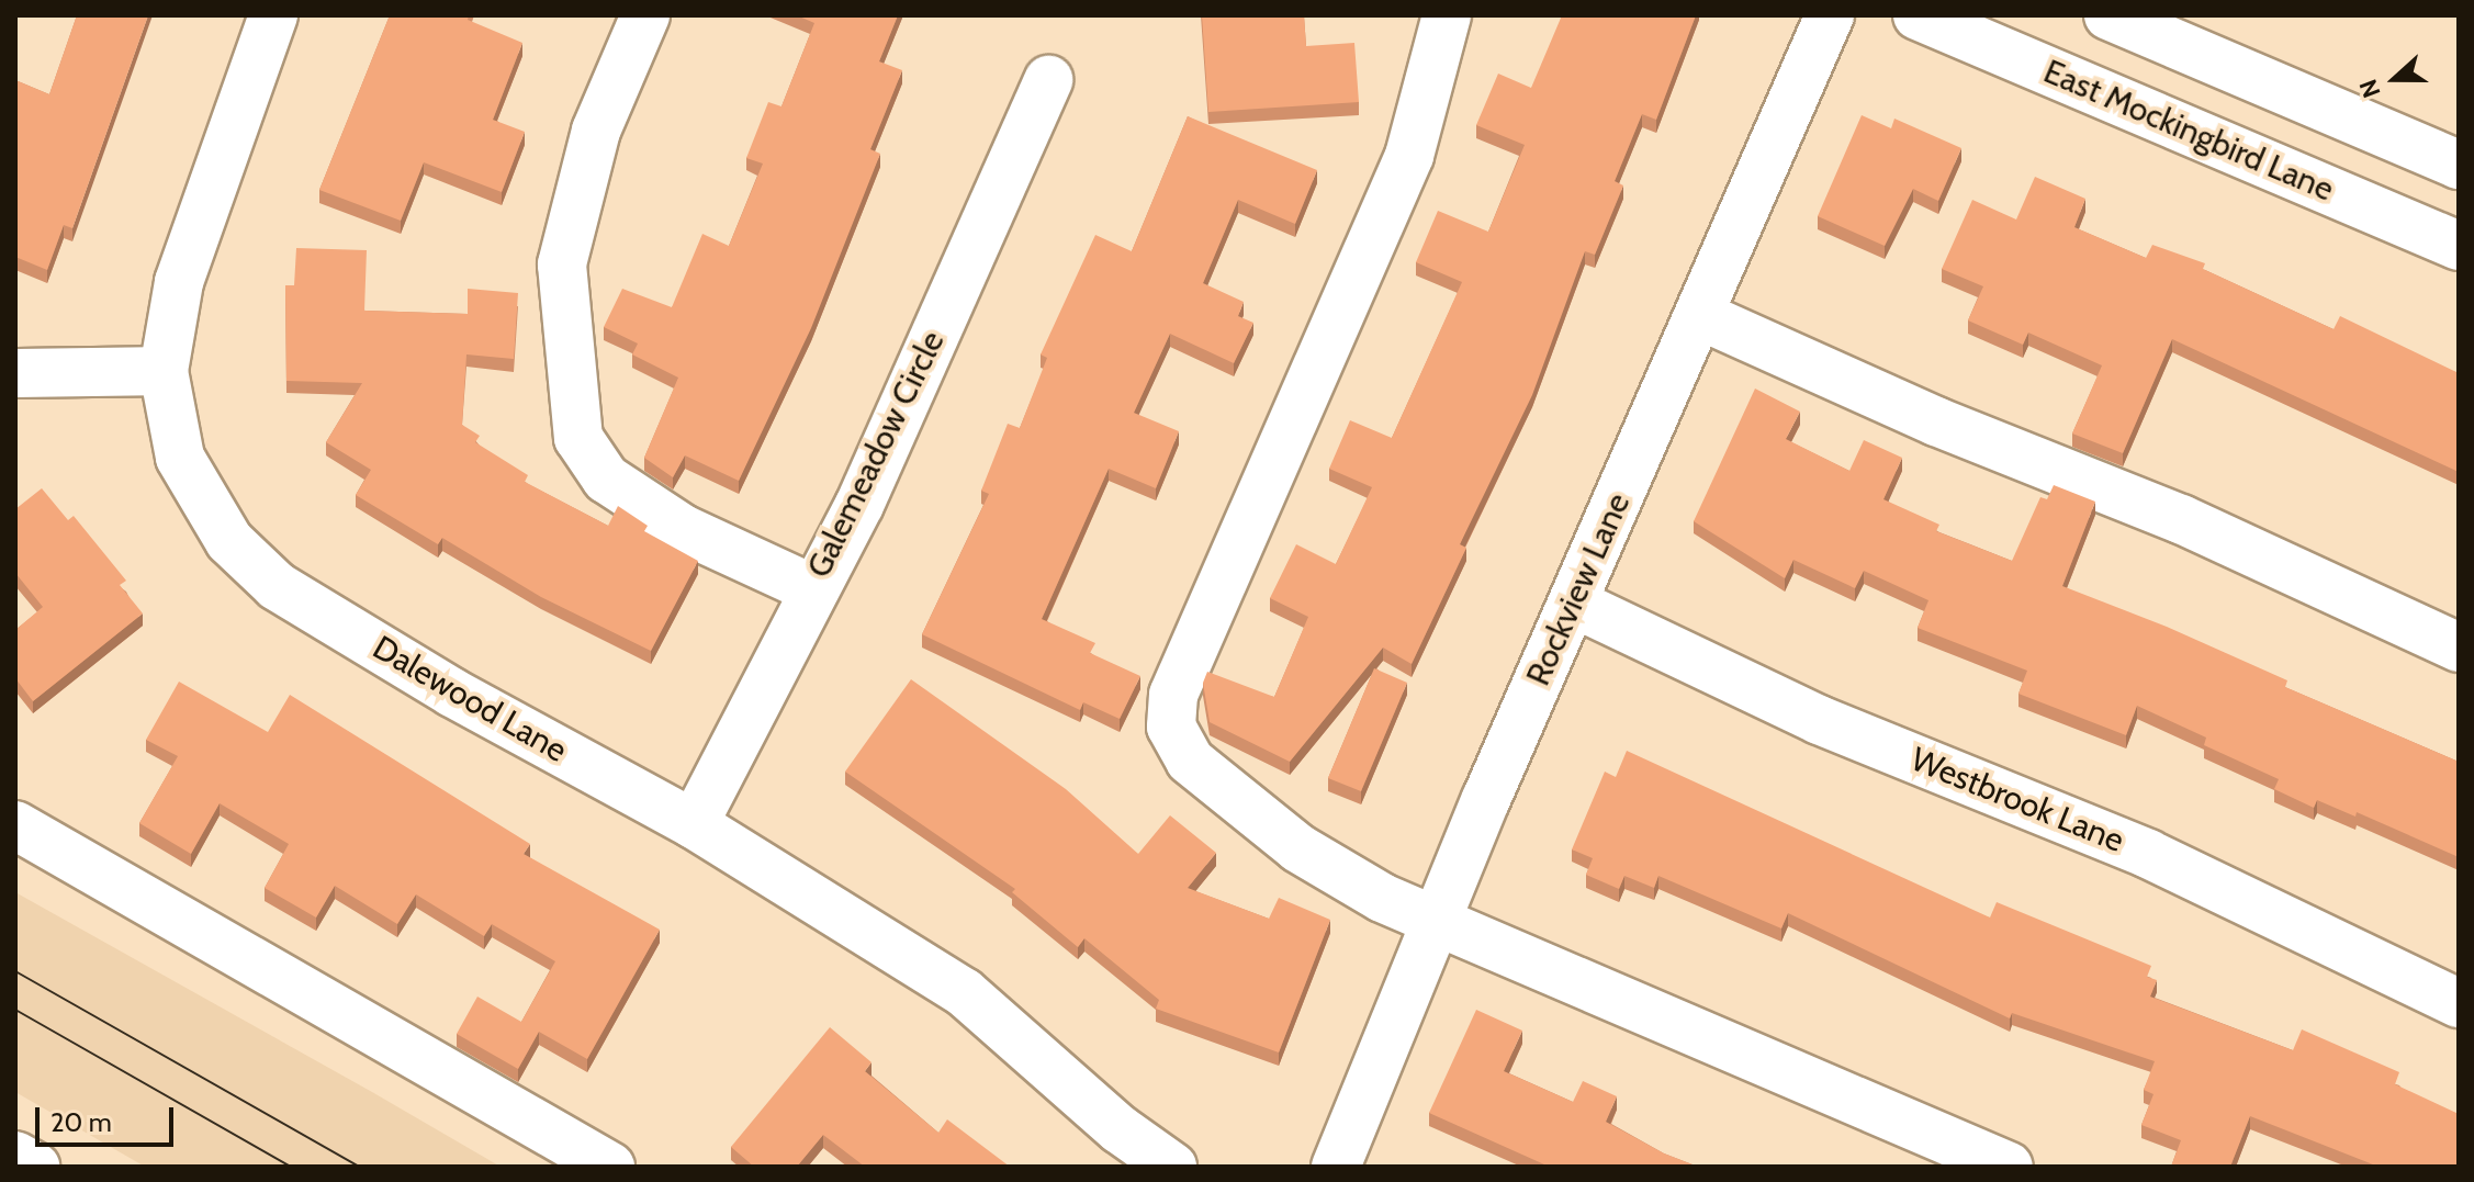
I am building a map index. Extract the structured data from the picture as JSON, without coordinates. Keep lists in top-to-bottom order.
{
  "streets": {
    "street": [
      "East Mockingbird Lane",
      "Galemeadow Circle",
      "Rockview Lane",
      "Dalewood Lane",
      "Westbrook Lane"
    ]
  },
  "crossings": [
    ["Galemeadow Circle", "Dalewood Lane"],
    ["Rockview Lane", "Westbrook Lane"]
  ],
  "scale_bar": "20 m",
  "north": "left"
}
